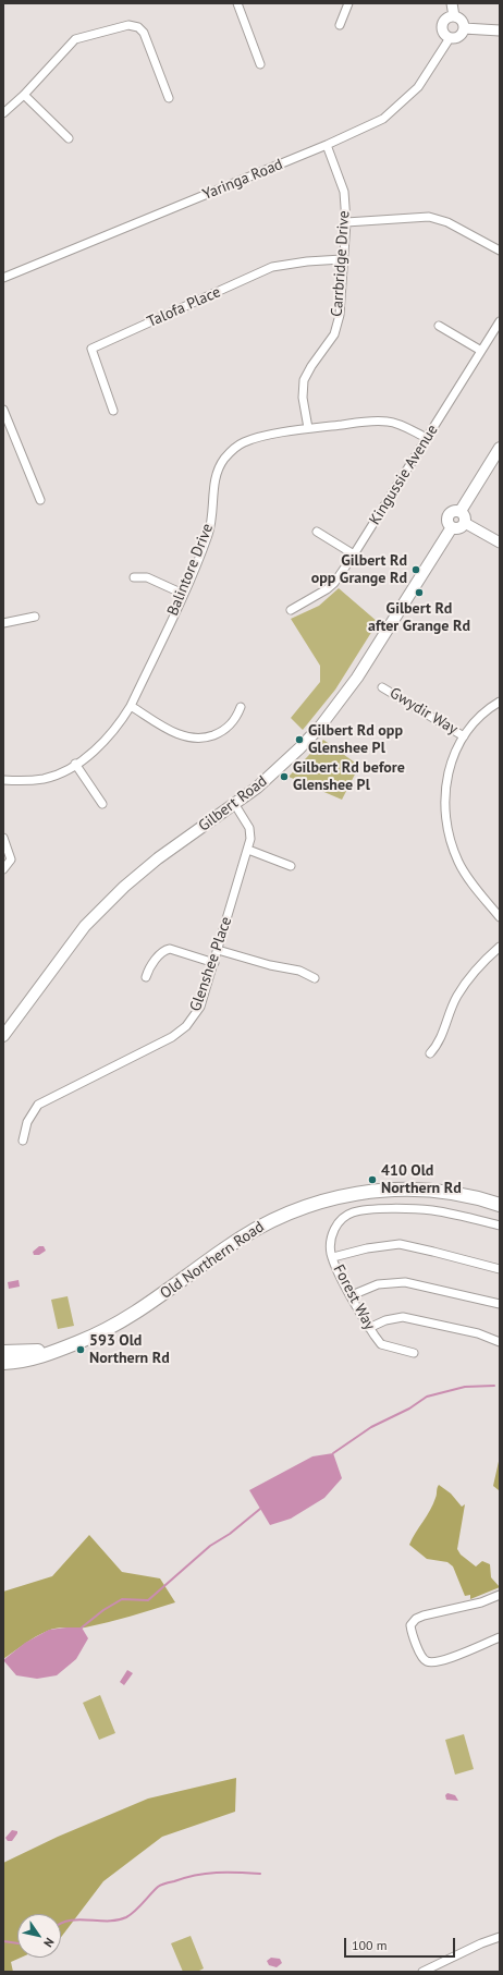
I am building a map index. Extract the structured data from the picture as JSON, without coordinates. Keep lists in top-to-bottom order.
{
  "streets": {
    "main road": ["Gilbert Road", "Old Northern Road"],
    "street": [
      "Yaringa Road",
      "Carrbridge Drive",
      "Talofa Place",
      "Kingussie Avenue",
      "Balintore Drive",
      "Gwydir Way",
      "Glenshee Place",
      "Forest Way"
    ]
  },
  "crossings": [
    ["Yaringa Road", "Carrbridge Drive"],
    ["Carrbridge Drive", "Talofa Place"],
    ["Carrbridge Drive", "Balintore Drive"],
    ["Kingussie Avenue", "Balintore Drive"],
    ["Gilbert Road", "Glenshee Place"]
  ],
  "places": [
    "Gilbert Rd opp Grange Rd",
    "Gilbert Rd after Grange Rd",
    "Gilbert Rd opp Glenshee Pl",
    "Gilbert Rd before Glenshee Pl",
    "410 Old Northern Rd",
    "593 Old Northern Rd"
  ],
  "scale_bar": "100 m",
  "north": "bottom right"
}
